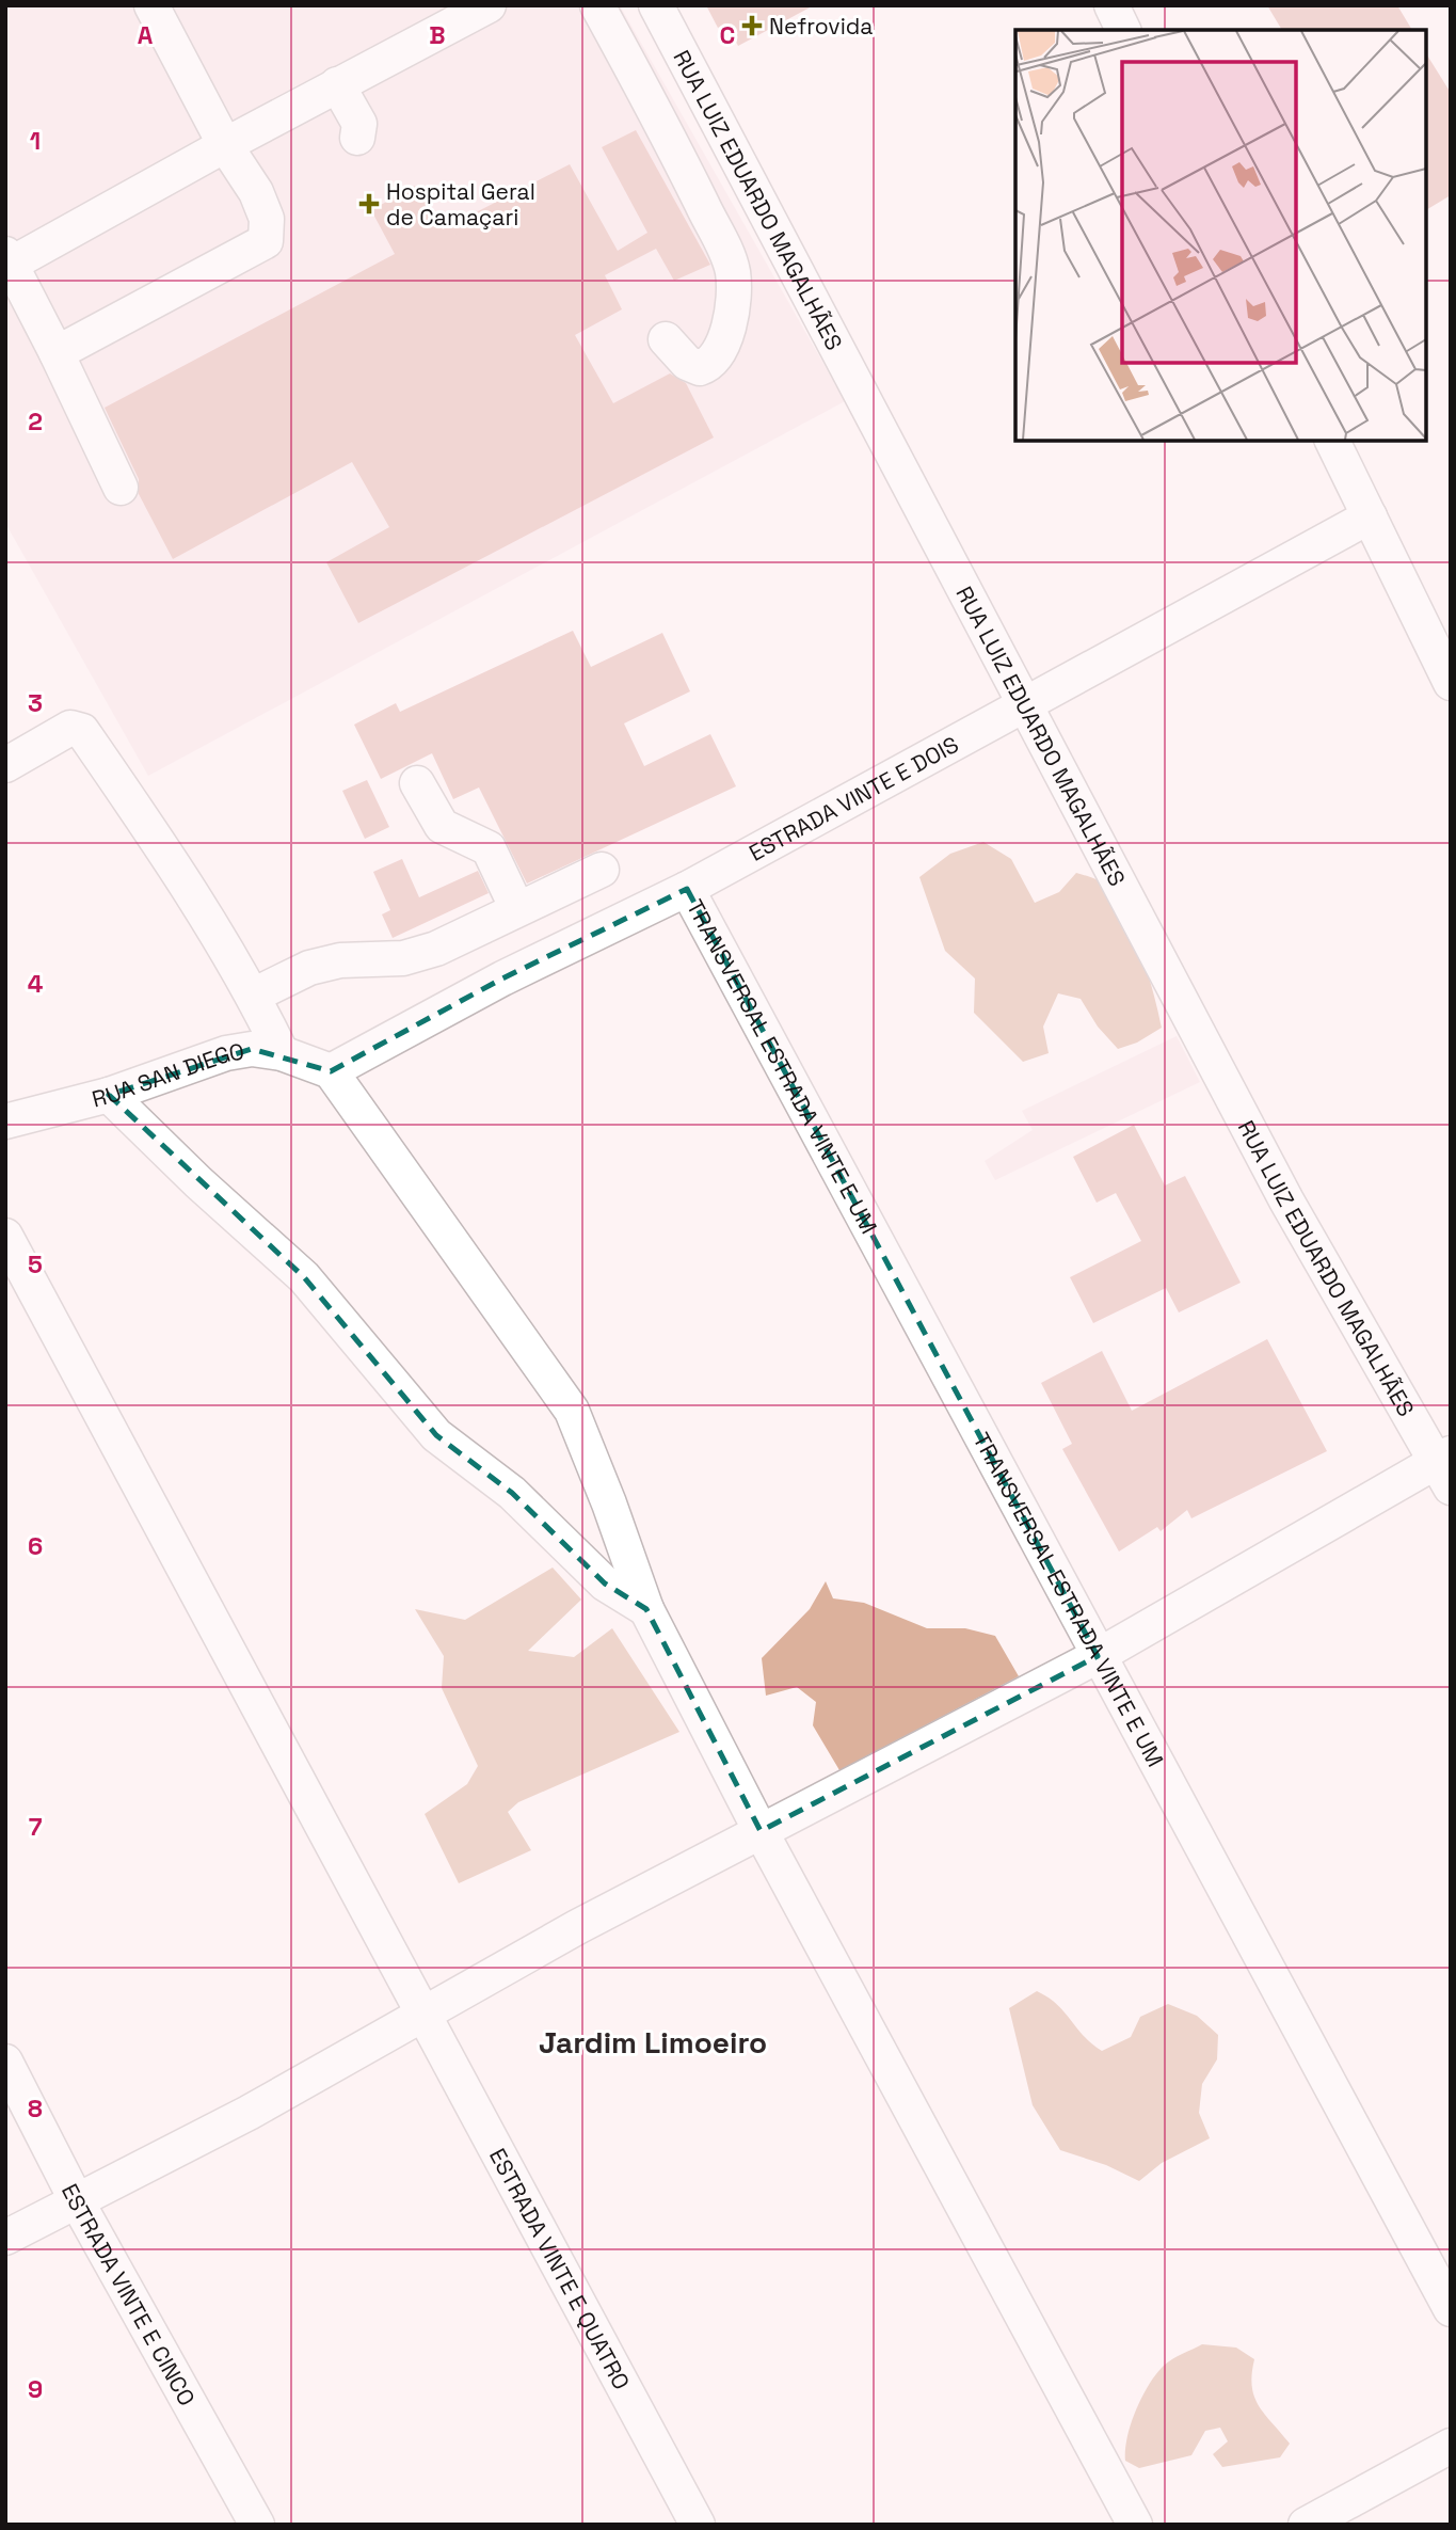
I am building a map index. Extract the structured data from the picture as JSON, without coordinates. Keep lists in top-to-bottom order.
{
  "streets": {
    "street": [
      "RUA LUIZ EDUARDO MAGALHÃES",
      "ESTRADA VINTE E DOIS",
      "TRANSVERSAL ESTRADA VINTE E UM",
      "RUA SAN DIEGO",
      "ESTRADA VINTE E QUATRO",
      "ESTRADA VINTE E CINCO"
    ]
  },
  "crossings": [
    ["RUA LUIZ EDUARDO MAGALHÃES", "ESTRADA VINTE E DOIS"],
    ["ESTRADA VINTE E DOIS", "TRANSVERSAL ESTRADA VINTE E UM"],
    ["ESTRADA VINTE E DOIS", "RUA SAN DIEGO"]
  ],
  "districts": ["Jardim Limoeiro"],
  "places": {
    "health": ["Nefrovida", "Hospital Geral de Camaçari"]
  },
  "grid": {
    "columns": ["A", "B", "C"],
    "rows": [
      "1",
      "2",
      "3",
      "4",
      "5",
      "6",
      "7",
      "8",
      "9"
    ]
  }
}
